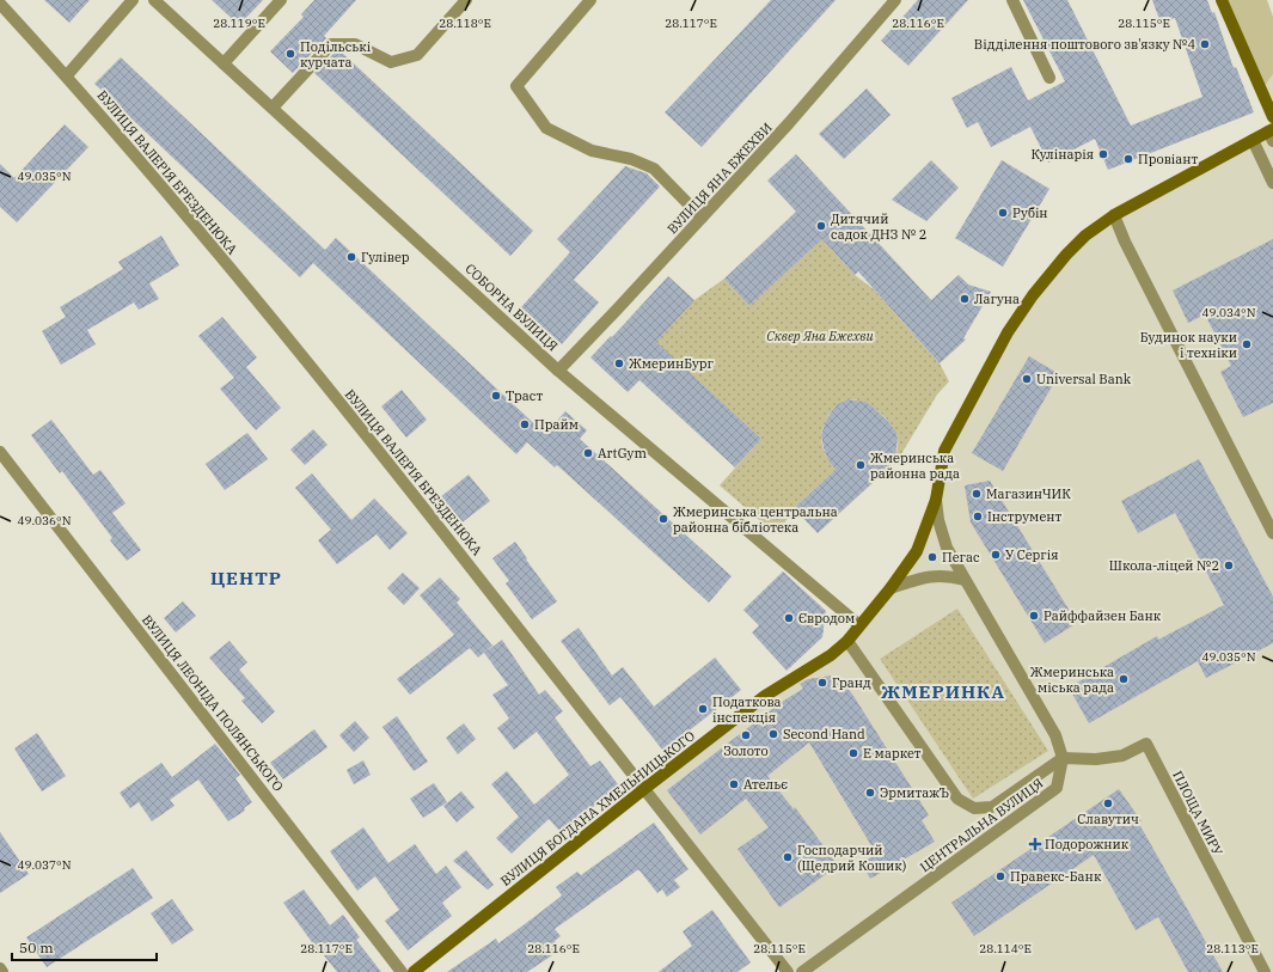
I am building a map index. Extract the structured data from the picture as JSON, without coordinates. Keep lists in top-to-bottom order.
{
  "streets": {
    "street": [
      "ВУЛИЦЯ ВАЛЕРІЯ БРЕЗДЕНЮКА",
      "ВУЛИЦЯ ЯНА БЖЕХВИ",
      "СОБОРНА ВУЛИЦЯ",
      "ВУЛИЦЯ ЛЕОНІДА ПОЛЯНСЬКОГО",
      "ВУЛИЦЯ БОГДАНА ХМЕЛЬНИЦЬКОГО",
      "ПЛОЩА МИРУ",
      "ЦЕНТРАЛЬНА ВУЛИЦЯ"
    ]
  },
  "crossings": [
    ["ВУЛИЦЯ ВАЛЕРІЯ БРЕЗДЕНЮКА", "ВУЛИЦЯ БОГДАНА ХМЕЛЬНИЦЬКОГО"],
    ["ВУЛИЦЯ ЯНА БЖЕХВИ", "СОБОРНА ВУЛИЦЯ"],
    ["СОБОРНА ВУЛИЦЯ", "ВУЛИЦЯ БОГДАНА ХМЕЛЬНИЦЬКОГО"],
    ["ВУЛИЦЯ БОГДАНА ХМЕЛЬНИЦЬКОГО", "ЦЕНТРАЛЬНА ВУЛИЦЯ"],
    ["ПЛОЩА МИРУ", "ЦЕНТРАЛЬНА ВУЛИЦЯ"]
  ],
  "districts": ["ЦЕНТР", "ЖМЕРИНКА"],
  "parks": ["Сквер Яна Бжехви"],
  "places": {
    "other": [
      "Відділення поштового зв'язку №4",
      "Подільські курчата",
      "Кулінарія",
      "Провіант",
      "Рубін",
      "Дитячий садок ДНЗ № 2",
      "Гулівер",
      "Лагуна",
      "Будинок науки і техніки",
      "ЖмеринБург",
      "Universal Bank",
      "Траст",
      "Прайм",
      "ArtGym",
      "Жмеринська районна рада",
      "МагазинЧИК",
      "Інструмент",
      "Жмеринська центральна районна бібліотека",
      "У Сергія",
      "Пегас",
      "Школа-ліцей №2",
      "Райффайзен Банк",
      "Євродом",
      "Жмеринська міська рада",
      "Гранд",
      "Податкова інспекція",
      "Second Hand",
      "Золото",
      "E маркет",
      "Ательє",
      "ЭрмитажЪ",
      "Славутич",
      "Господарчий (Щедрий Кошик)",
      "Правекс-Банк"
    ],
    "health": ["Подорожник"]
  },
  "scale_bar": "50 m",
  "coordinates": [
    "28.119°E",
    "28.118°E",
    "28.117°E",
    "28.116°E",
    "28.115°E",
    "49.035°N",
    "49.034°N",
    "49.036°N",
    "49.037°N",
    "28.114°E",
    "28.113°E"
  ]
}
